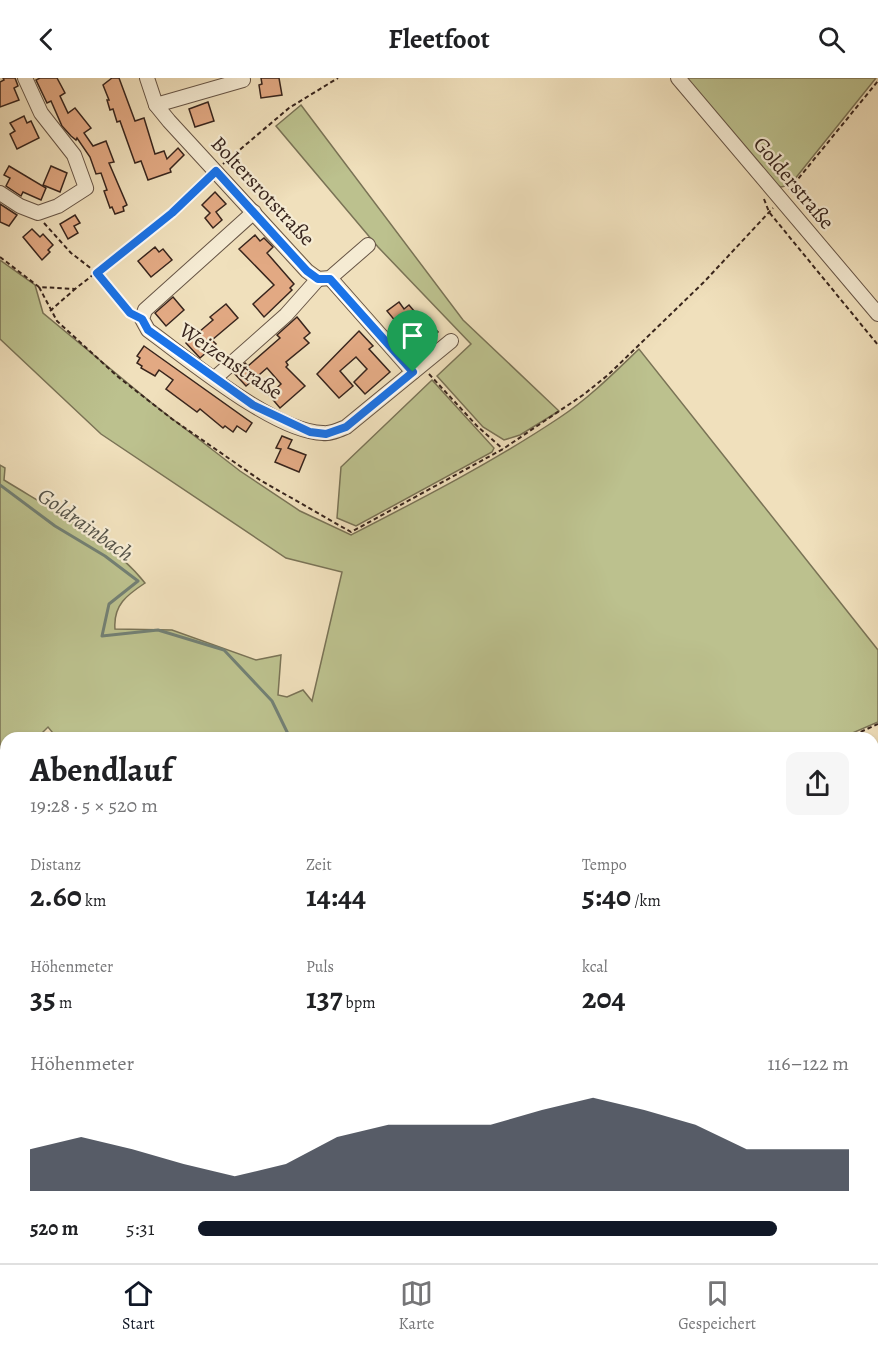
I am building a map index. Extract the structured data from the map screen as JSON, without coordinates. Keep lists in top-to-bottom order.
{
  "streets": {
    "street": ["Golderstraße", "Boltersrotstraße", "Weizenstraße"]
  },
  "crossings": [
    ["Boltersrotstraße", "Weizenstraße"]
  ],
  "water": ["Goldrainbach"],
  "page": {
    "header": "Fleetfoot",
    "heading": ["Abendlauf", "19:28 · 5 × 520 m"],
    "stats": [
      ["Distanz", "2.60 km"],
      ["Zeit", "14:44"],
      ["Tempo", "5:40 /km"],
      ["Höhenmeter", "35 m"],
      ["Puls", "137 bpm"],
      ["kcal", "204"]
    ],
    "chart": ["Höhenmeter", "116–122 m"],
    "list": [
      {
        "name": "520 m",
        "note": "5:31"
      }
    ],
    "tabs": ["Start", "Karte", "Gespeichert"]
  }
}
